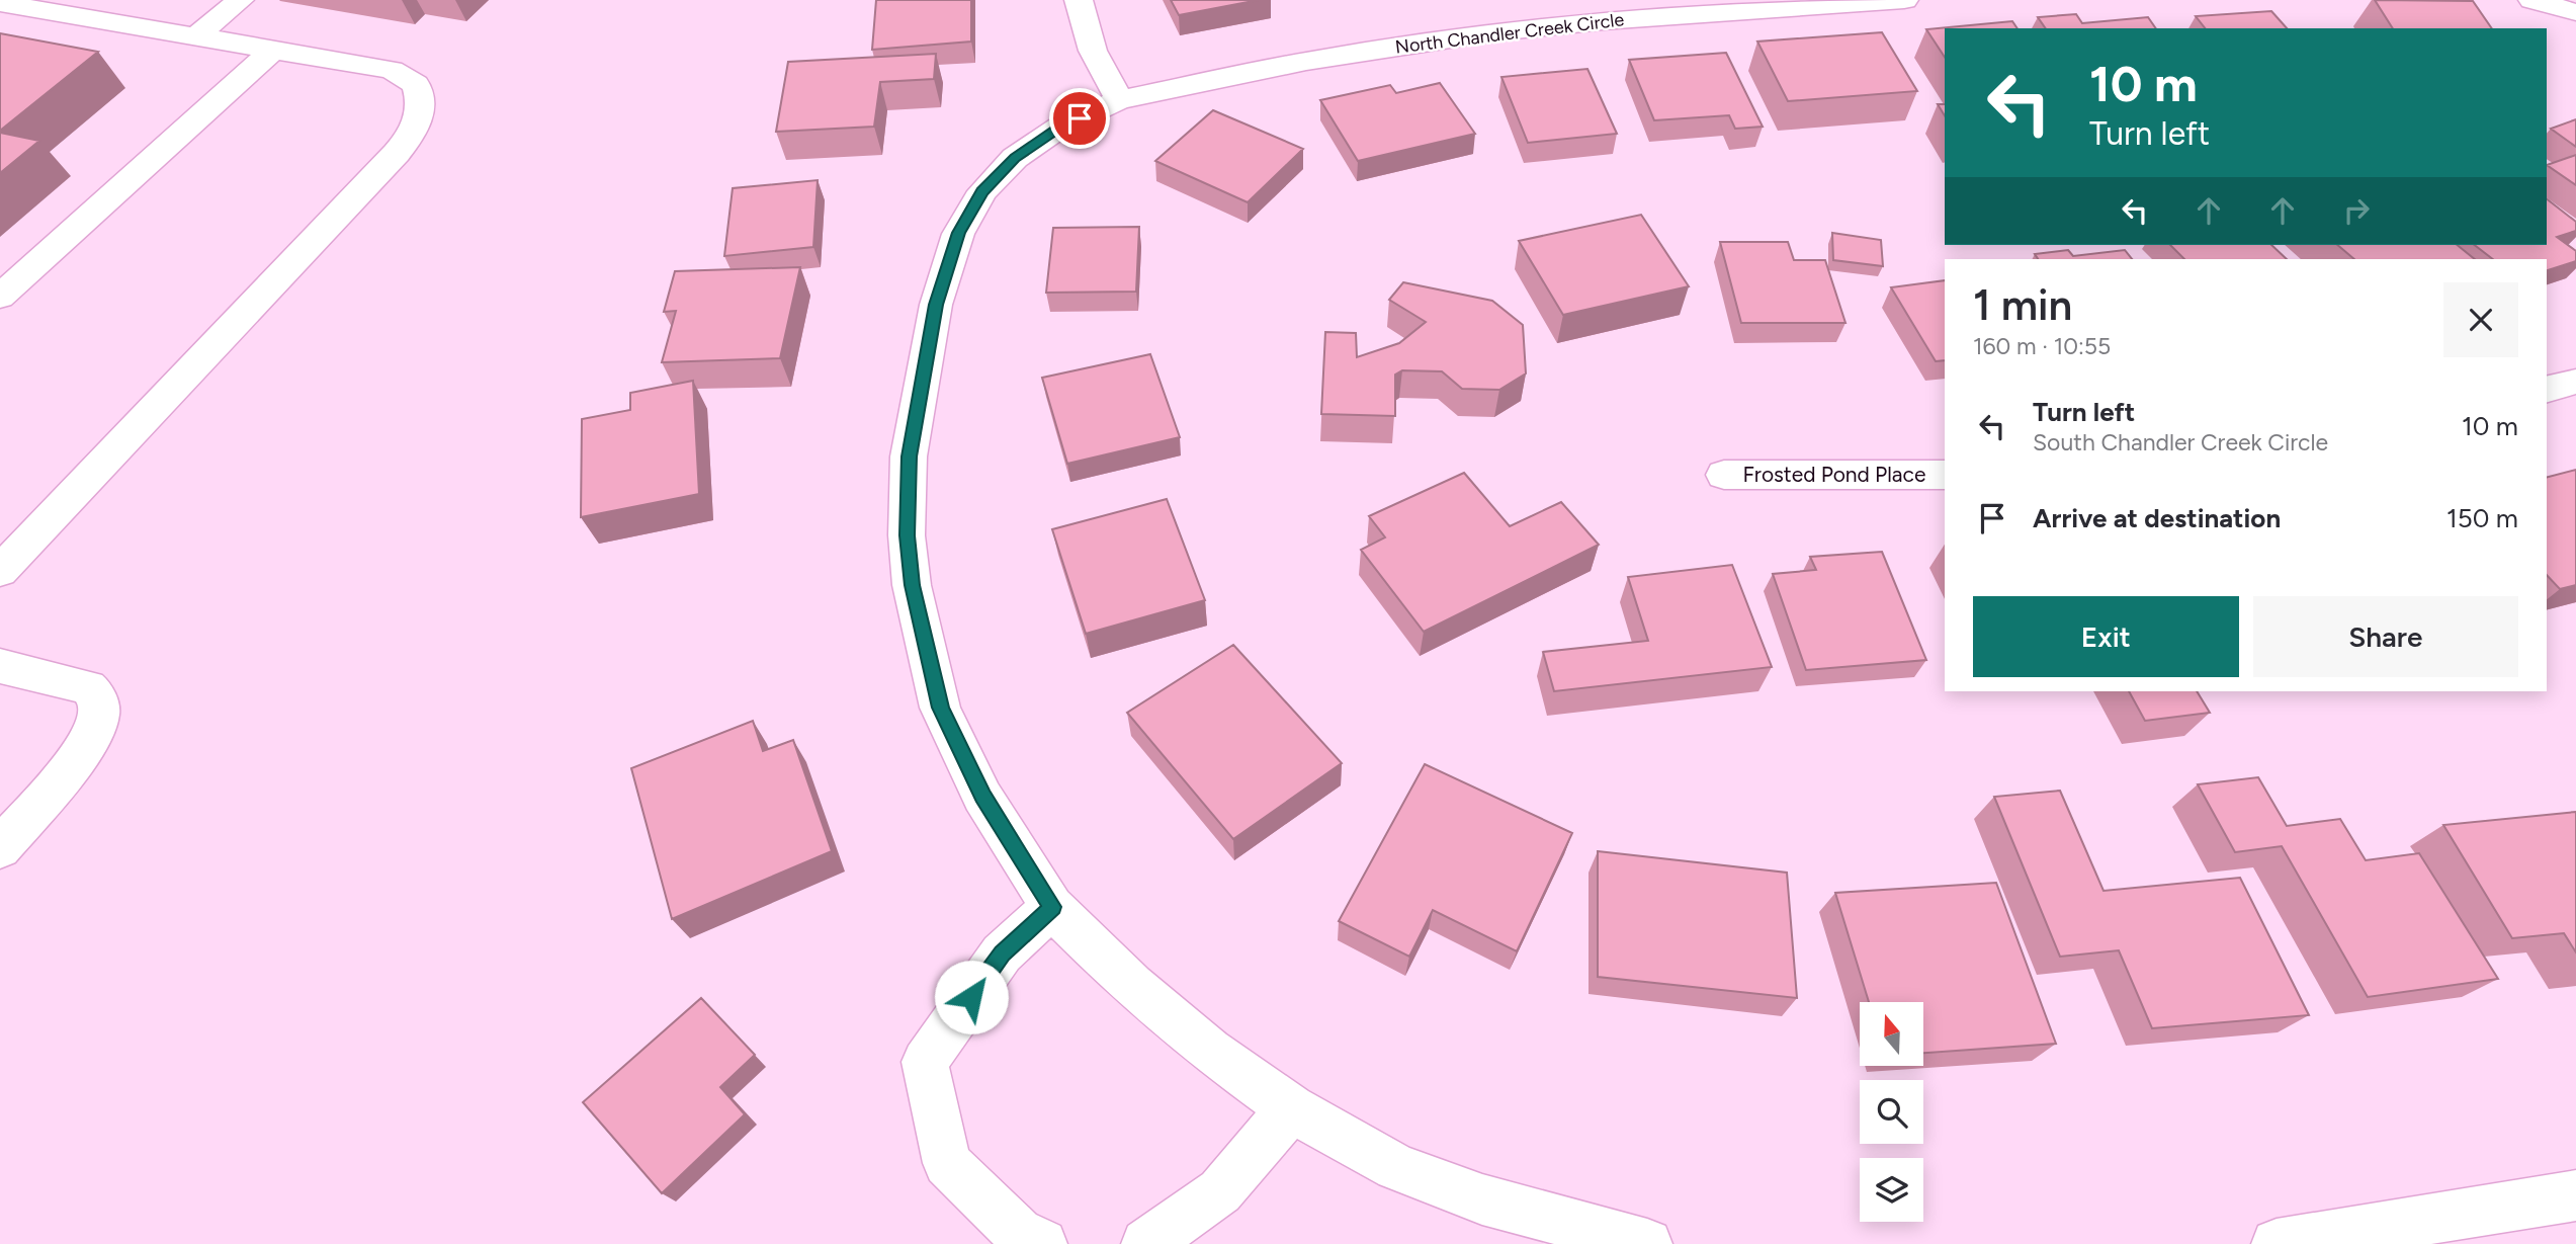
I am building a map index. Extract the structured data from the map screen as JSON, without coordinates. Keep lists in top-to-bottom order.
{
  "streets": {
    "street": ["North Chandler Creek Circle", "Frosted Pond Place"]
  },
  "north": "top",
  "page": {
    "turn": ["10 m", "Turn left"],
    "heading": ["1 min", "160 m · 10:55"],
    "list": [
      {
        "name": "Turn left",
        "note": "South Chandler Creek Circle",
        "value": "10 m"
      },
      {
        "name": "Arrive at destination",
        "value": "150 m"
      }
    ],
    "buttons": ["Exit", "Share"]
  }
}
